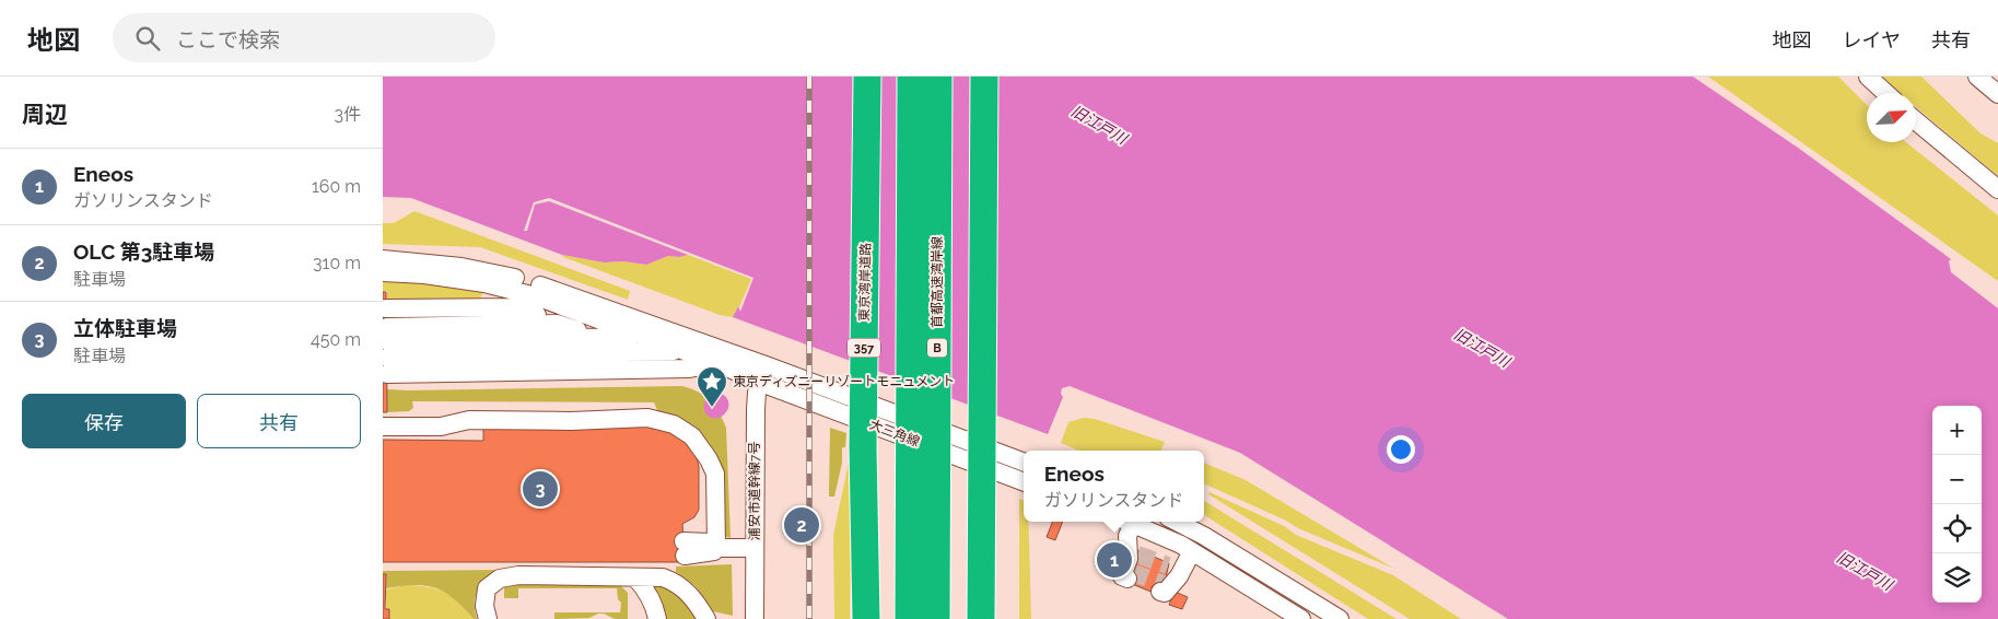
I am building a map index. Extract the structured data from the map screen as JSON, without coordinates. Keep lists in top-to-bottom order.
{
  "streets": {
    "highway": [
      "東京湾岸道路",
      "首都高速湾岸線",
      "357",
      "B"
    ],
    "street": ["大三角線", "浦安市道幹線7号"]
  },
  "crossings": [
    ["大三角線", "浦安市道幹線7号"]
  ],
  "water": ["旧江戸川"],
  "places": {
    "place": ["東京ディズニーリゾートモニュメント"]
  },
  "north": "top right",
  "page": {
    "header": "地図",
    "search": "ここで検索",
    "nav": ["地図", "レイヤ", "共有"],
    "heading": ["周辺", "3件"],
    "list": [
      {
        "mark": "1",
        "name": "Eneos",
        "note": "ガソリンスタンド",
        "value": "160 m"
      },
      {
        "mark": "2",
        "name": "OLC 第3駐車場",
        "note": "駐車場",
        "value": "310 m"
      },
      {
        "mark": "3",
        "name": "立体駐車場",
        "note": "駐車場",
        "value": "450 m"
      }
    ],
    "buttons": ["保存", "共有"],
    "map_buttons": ["+", "−"],
    "popup": ["Eneos", "ガソリンスタンド"],
    "pins": ["3", "2", "1"]
  }
}
